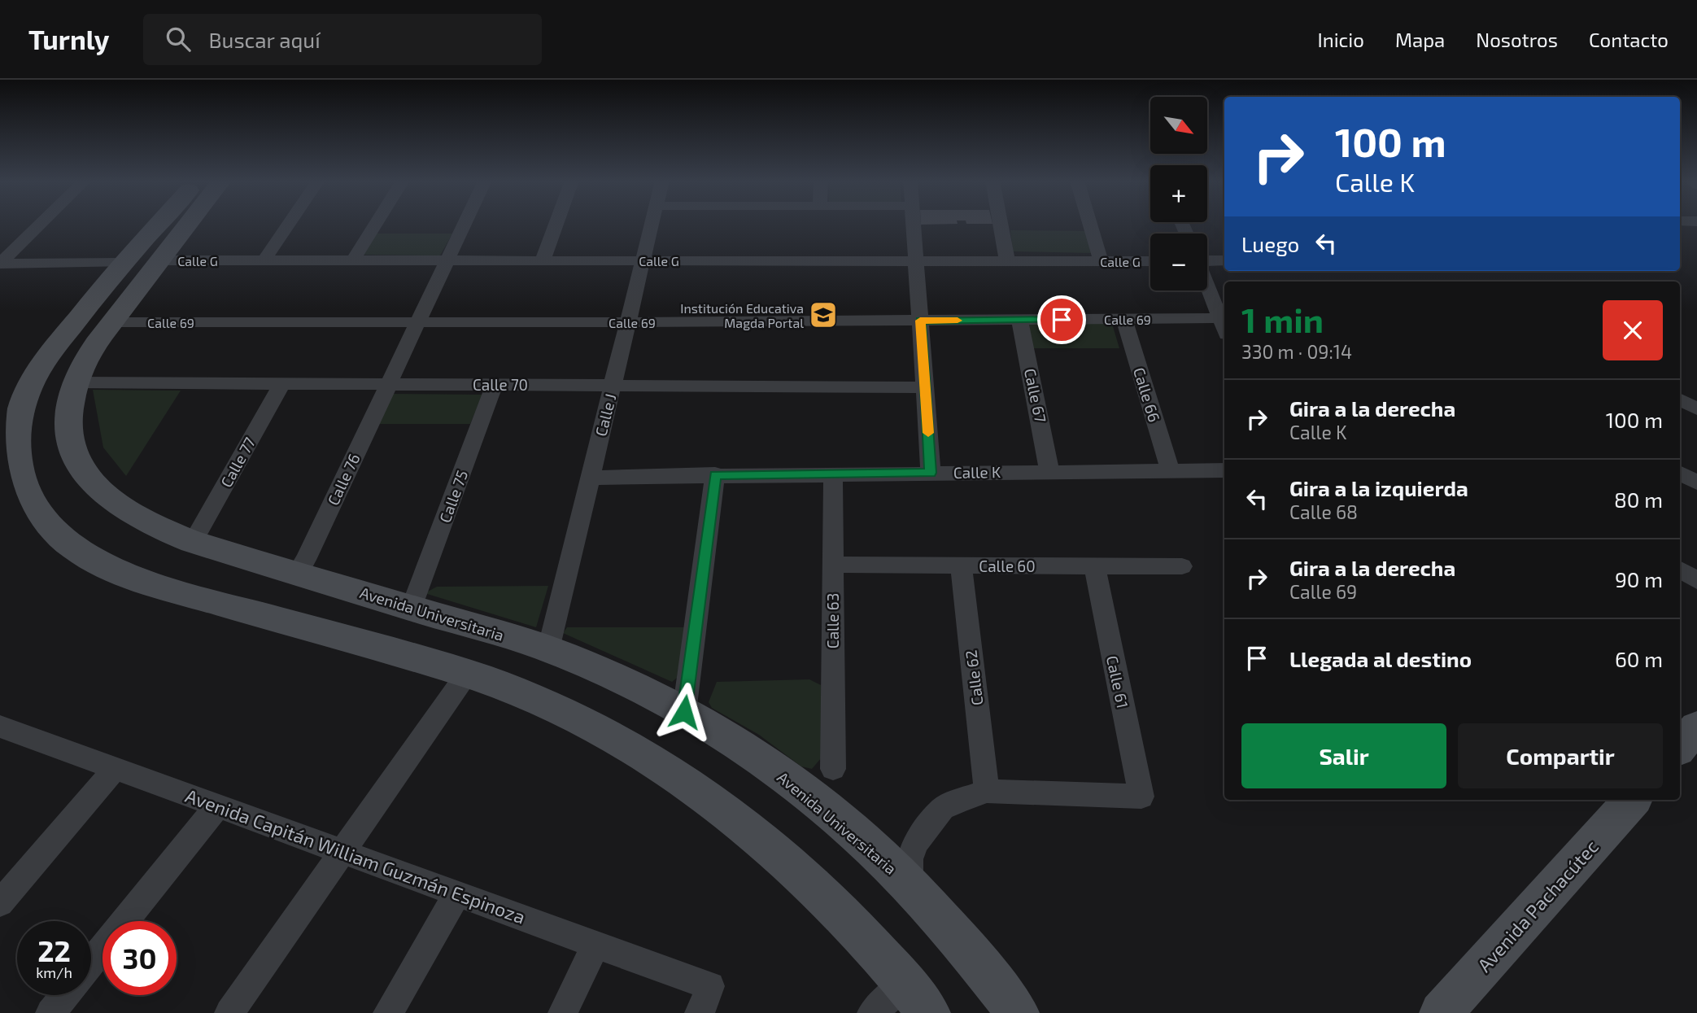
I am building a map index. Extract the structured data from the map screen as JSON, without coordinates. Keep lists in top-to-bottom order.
{
  "streets": {
    "street": [
      "Calle G",
      "Calle 69",
      "Calle 70",
      "Calle 66",
      "Calle 67",
      "Calle J",
      "Calle 77",
      "Calle K",
      "Calle 76",
      "Calle 75",
      "Calle 60",
      "Avenida Universitaria",
      "Calle 63",
      "Calle 62",
      "Calle 61",
      "Avenida Capitán William Guzmán Espinoza",
      "Avenida Pachacútec"
    ]
  },
  "crossings": [
    ["Calle G", "Calle J"],
    ["Calle G", "Calle 76"],
    ["Calle G", "Avenida Universitaria"],
    ["Calle 69", "Calle 66"],
    ["Calle 69", "Calle 67"],
    ["Calle 69", "Calle J"],
    ["Calle 69", "Calle 76"],
    ["Calle 69", "Avenida Universitaria"],
    ["Calle 70", "Calle J"],
    ["Calle 70", "Calle 77"],
    ["Calle 70", "Calle 76"],
    ["Calle 70", "Calle 75"],
    ["Calle 70", "Avenida Universitaria"],
    ["Calle 66", "Calle K"],
    ["Calle 67", "Calle K"],
    ["Calle J", "Calle K"],
    ["Calle J", "Avenida Universitaria"],
    ["Calle 77", "Avenida Universitaria"],
    ["Calle K", "Calle 63"],
    ["Calle 76", "Avenida Universitaria"],
    ["Calle 75", "Avenida Universitaria"],
    ["Calle 60", "Calle 63"],
    ["Calle 60", "Calle 62"],
    ["Calle 60", "Calle 61"]
  ],
  "places": {
    "school or university": ["Institución Educativa Magda Portal"]
  },
  "north": "bottom right",
  "page": {
    "header": "Turnly",
    "search": "Buscar aquí",
    "nav": [
      "Inicio",
      "Mapa",
      "Nosotros",
      "Contacto"
    ],
    "map_buttons": ["+", "−"],
    "turn": ["100 m", "Calle K"],
    "then": "Luego",
    "heading": ["1 min", "330 m · 09:14"],
    "list": [
      {
        "name": "Gira a la derecha",
        "note": "Calle K",
        "value": "100 m"
      },
      {
        "name": "Gira a la izquierda",
        "note": "Calle 68",
        "value": "80 m"
      },
      {
        "name": "Gira a la derecha",
        "note": "Calle 69",
        "value": "90 m"
      },
      {
        "name": "Llegada al destino",
        "value": "60 m"
      }
    ],
    "buttons": ["Salir", "Compartir"],
    "speed": "22 km/h",
    "limit": "30"
  }
}
